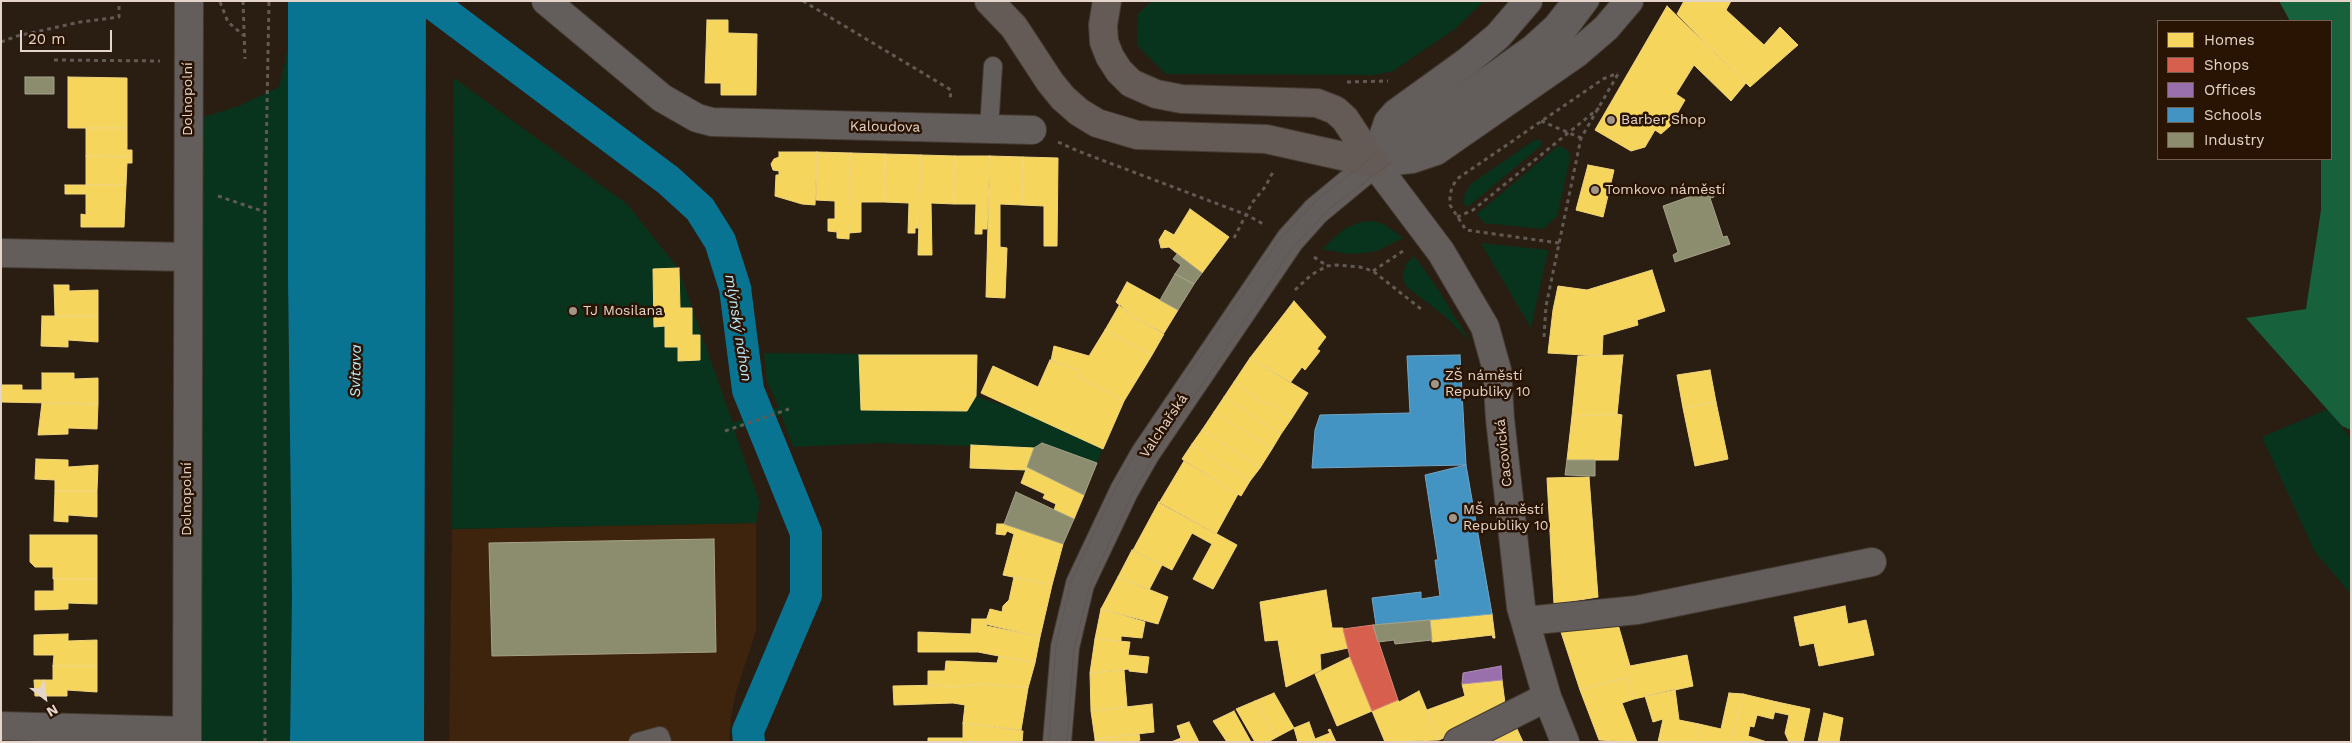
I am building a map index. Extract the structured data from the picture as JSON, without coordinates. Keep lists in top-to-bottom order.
{
  "streets": {
    "street": [
      "Dolnopolní",
      "Kaloudova",
      "Valchařská",
      "Cacovická"
    ]
  },
  "crossings": [
    ["Valchařská", "Cacovická"]
  ],
  "water": ["mlýnský náhon", "Svitava"],
  "places": [
    "Barber Shop",
    "Tomkovo náměstí",
    "TJ Mosilana",
    "ZŠ náměstí Republiky 10",
    "MŠ náměstí Republiky 10"
  ],
  "legend": [
    "Homes",
    "Shops",
    "Offices",
    "Schools",
    "Industry"
  ],
  "scale_bar": "20 m",
  "north": "bottom right"
}
